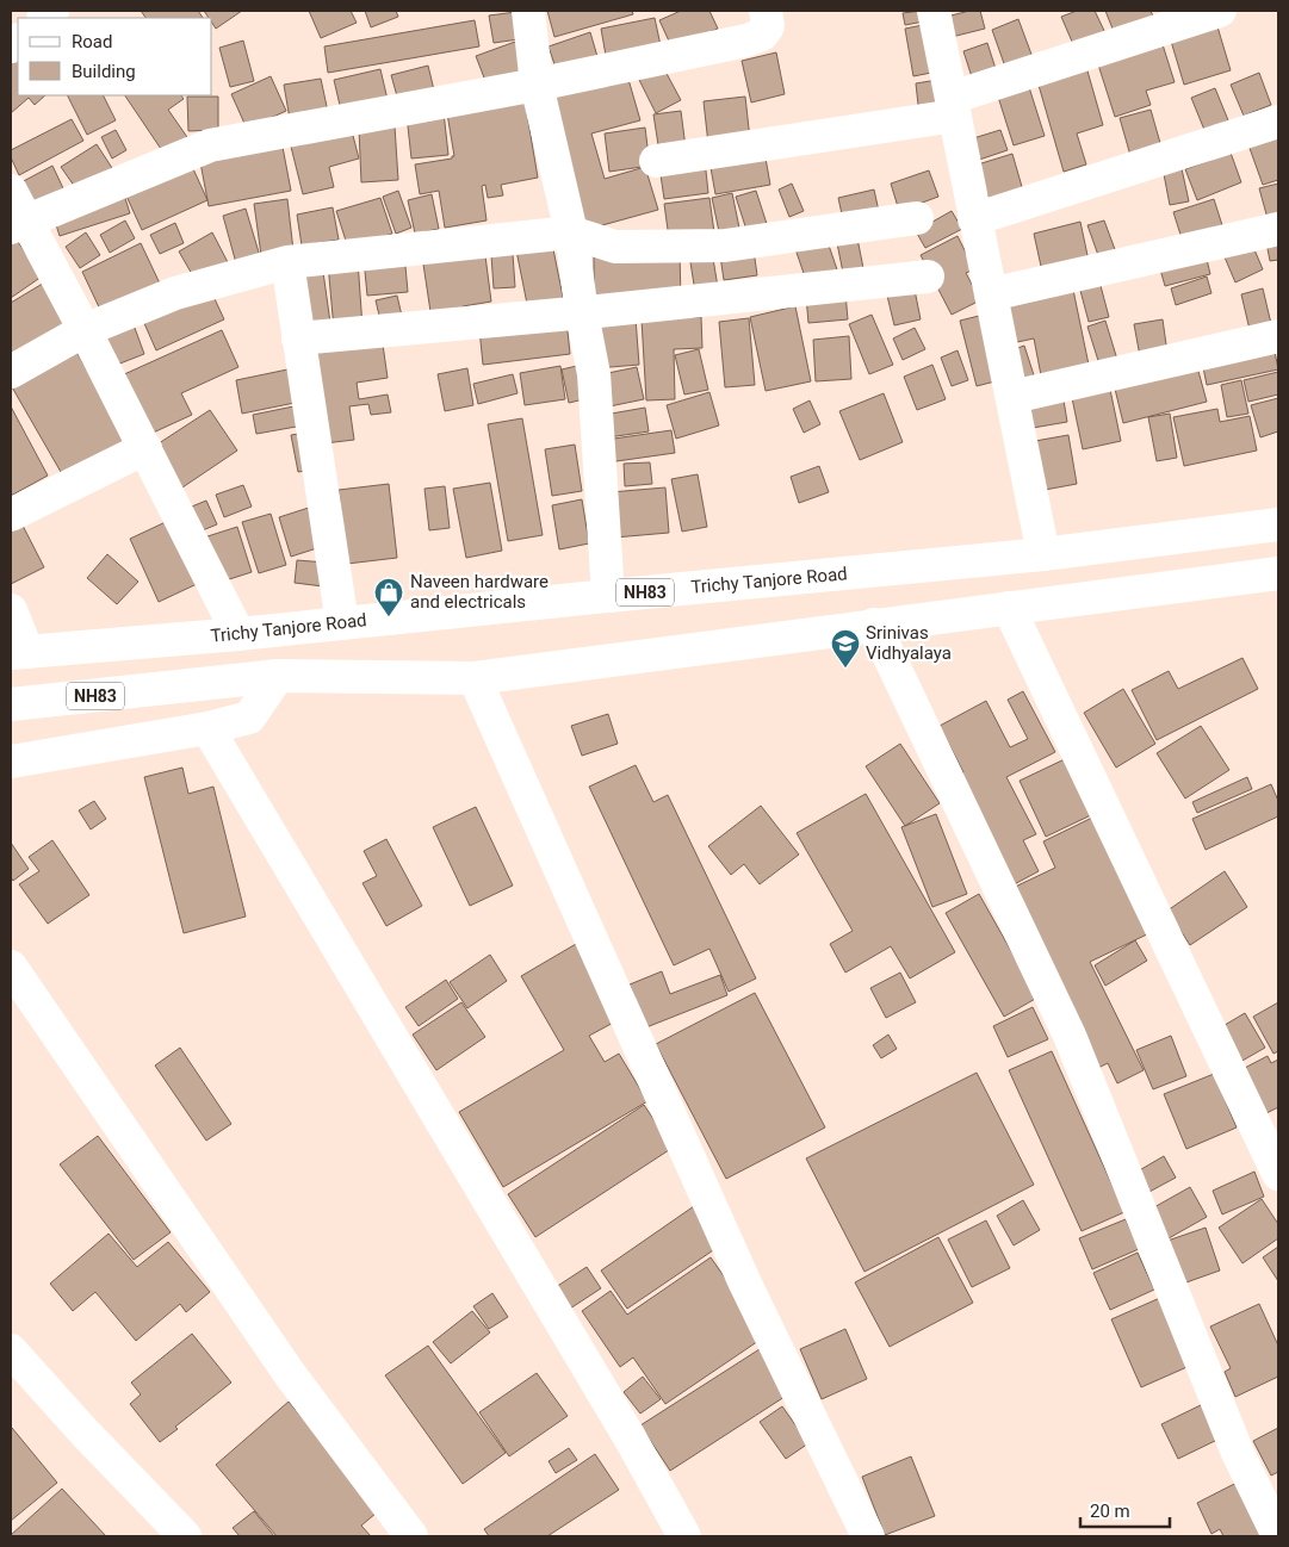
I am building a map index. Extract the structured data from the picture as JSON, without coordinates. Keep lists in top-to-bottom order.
{
  "streets": {
    "main road": ["Trichy Tanjore Road", "NH83"]
  },
  "places": {
    "shop": ["Naveen hardware and electricals"],
    "school or university": ["Srinivas Vidhyalaya"]
  },
  "legend": ["Road", "Building"],
  "scale_bar": "20 m"
}
